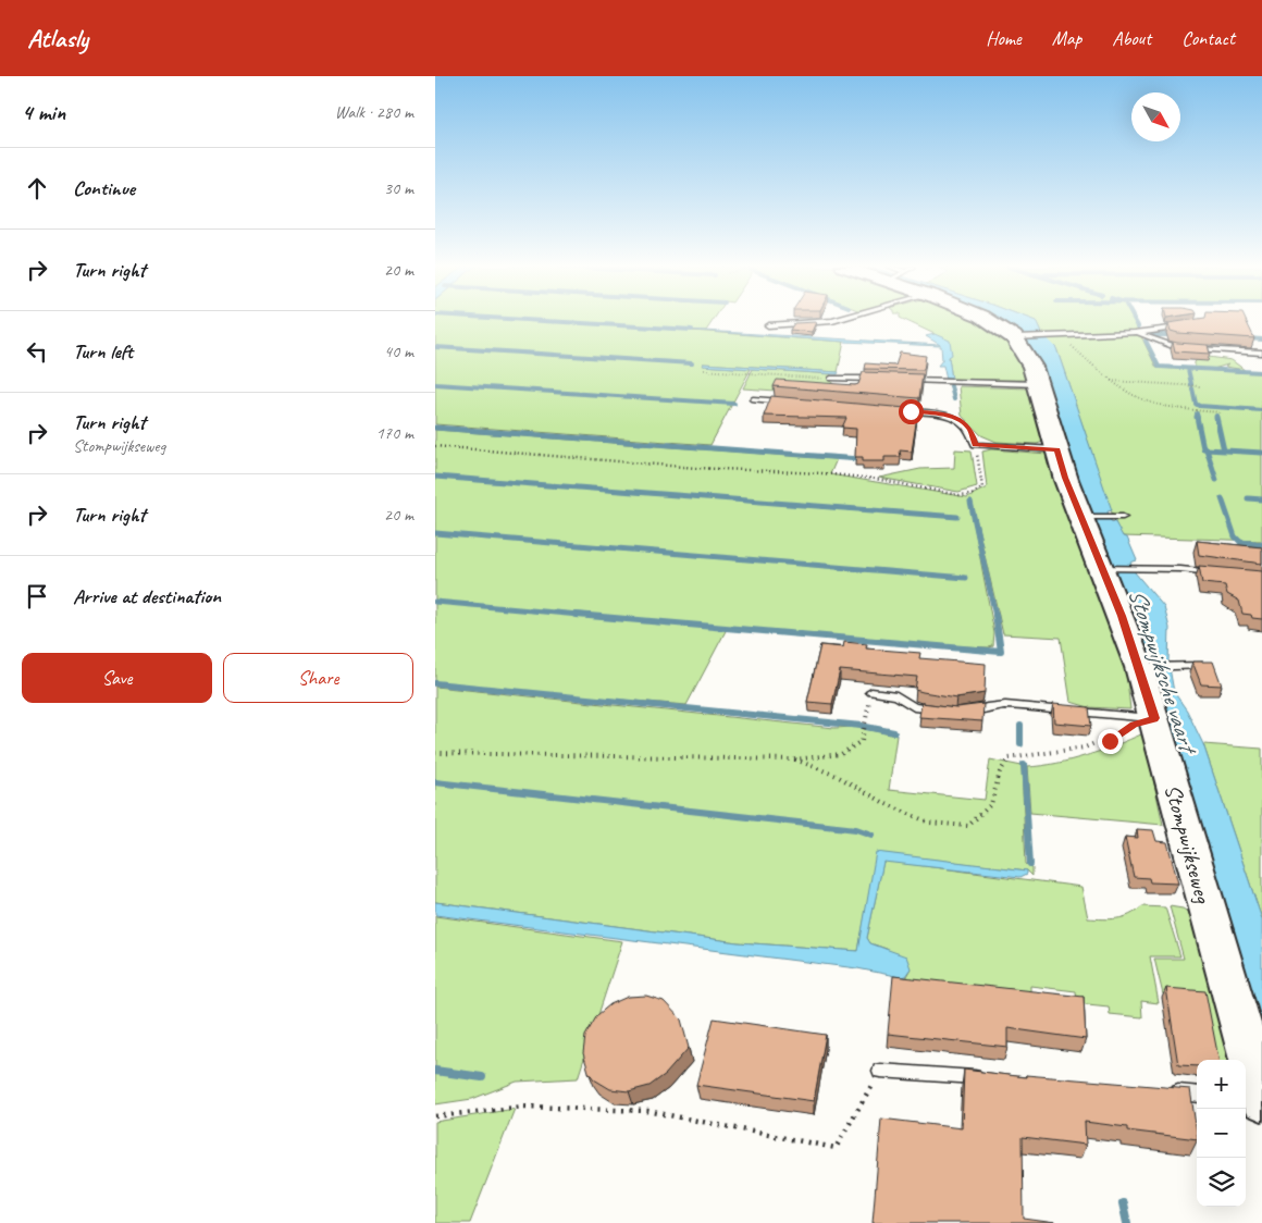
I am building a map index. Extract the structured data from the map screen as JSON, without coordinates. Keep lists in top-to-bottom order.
{
  "streets": {
    "street": ["Stompwijkseweg"]
  },
  "water": ["Stompwijksche vaart"],
  "north": "bottom right",
  "page": {
    "header": "Atlasly",
    "nav": [
      "Home",
      "Map",
      "About",
      "Contact"
    ],
    "heading": ["4 min", "Walk · 280 m"],
    "list": [
      ["Continue", "30 m"],
      ["Turn right", "20 m"],
      ["Turn left", "40 m"],
      ["Turn right", "Stompwijkseweg", "170 m"],
      ["Turn right", "20 m"],
      "Arrive at destination"
    ],
    "buttons": ["Save", "Share"],
    "map_buttons": ["+", "−"]
  }
}
